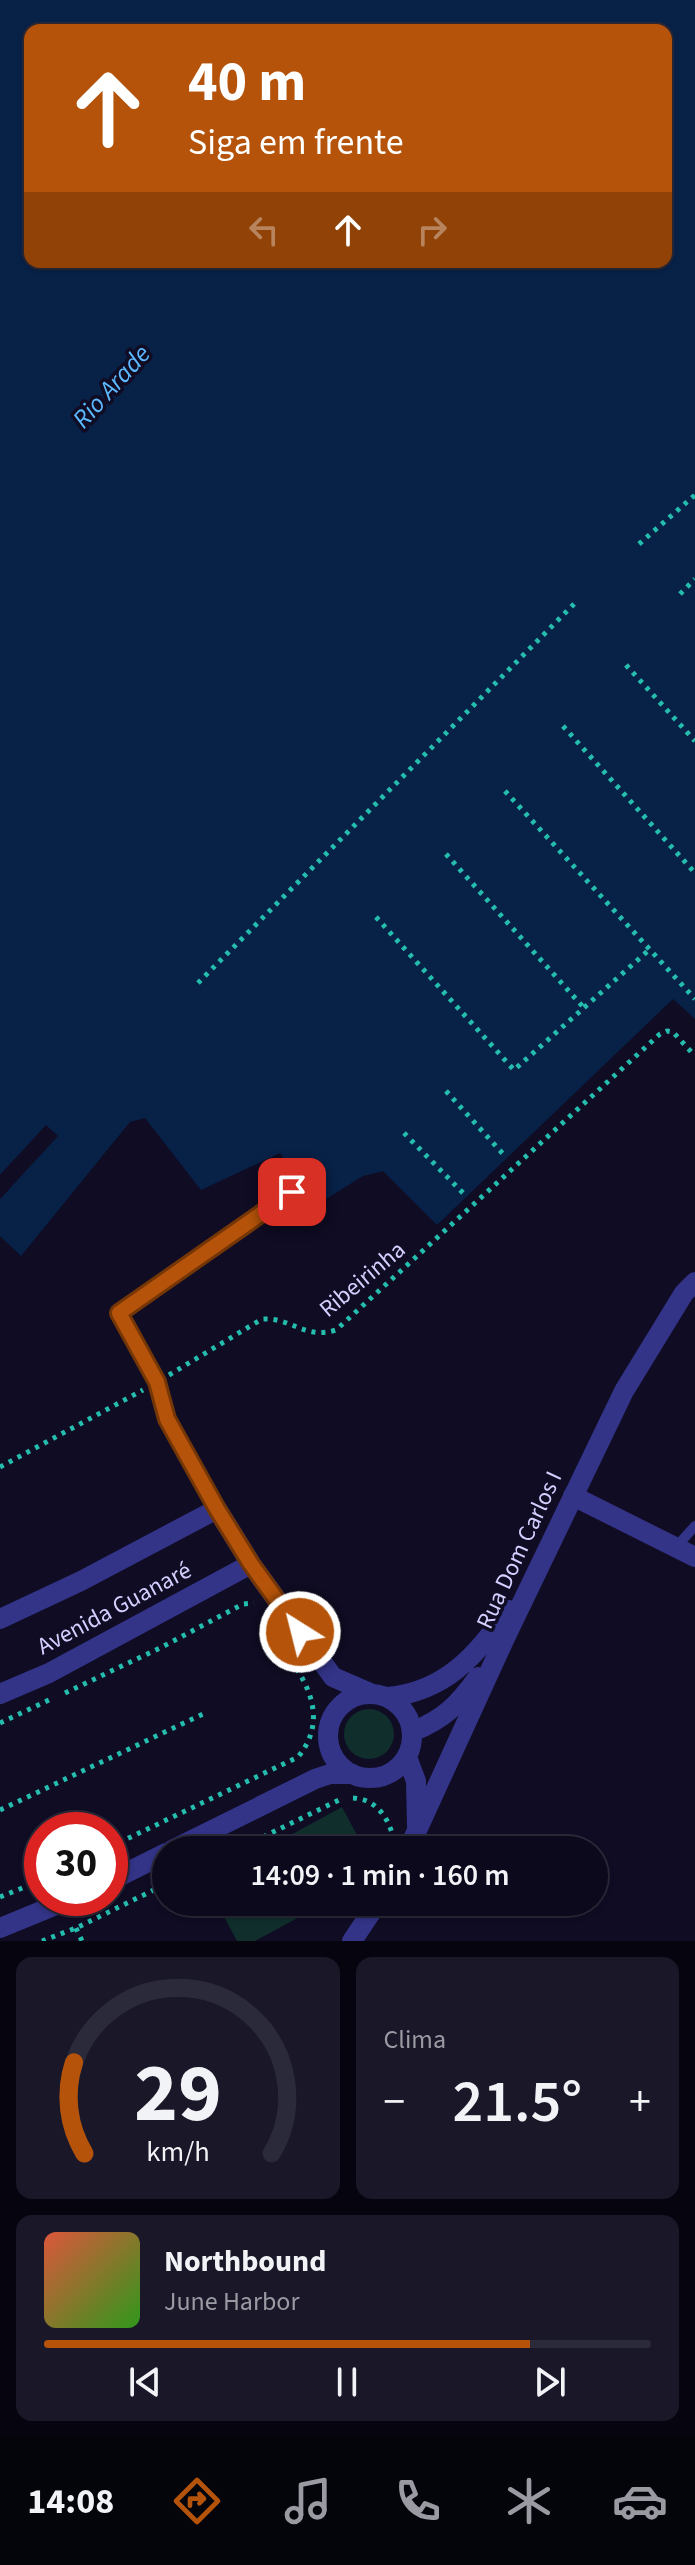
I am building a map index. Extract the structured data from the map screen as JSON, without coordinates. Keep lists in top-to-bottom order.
{
  "streets": {
    "street": ["Rua Dom Carlos I", "Avenida Guanaré"],
    "path": ["Ribeirinha"]
  },
  "water": ["Rio Arade"],
  "page": {
    "turn": ["40 m", "Siga em frente"],
    "limit": "30",
    "trip": "14:09 · 1 min · 160 m",
    "tile": "Clima",
    "heat": ["−", "21.5°", "+"],
    "song": ["Northbound", "June Harbor"],
    "tabs": "14:08",
    "gauge": ["29", "km/h"]
  }
}
